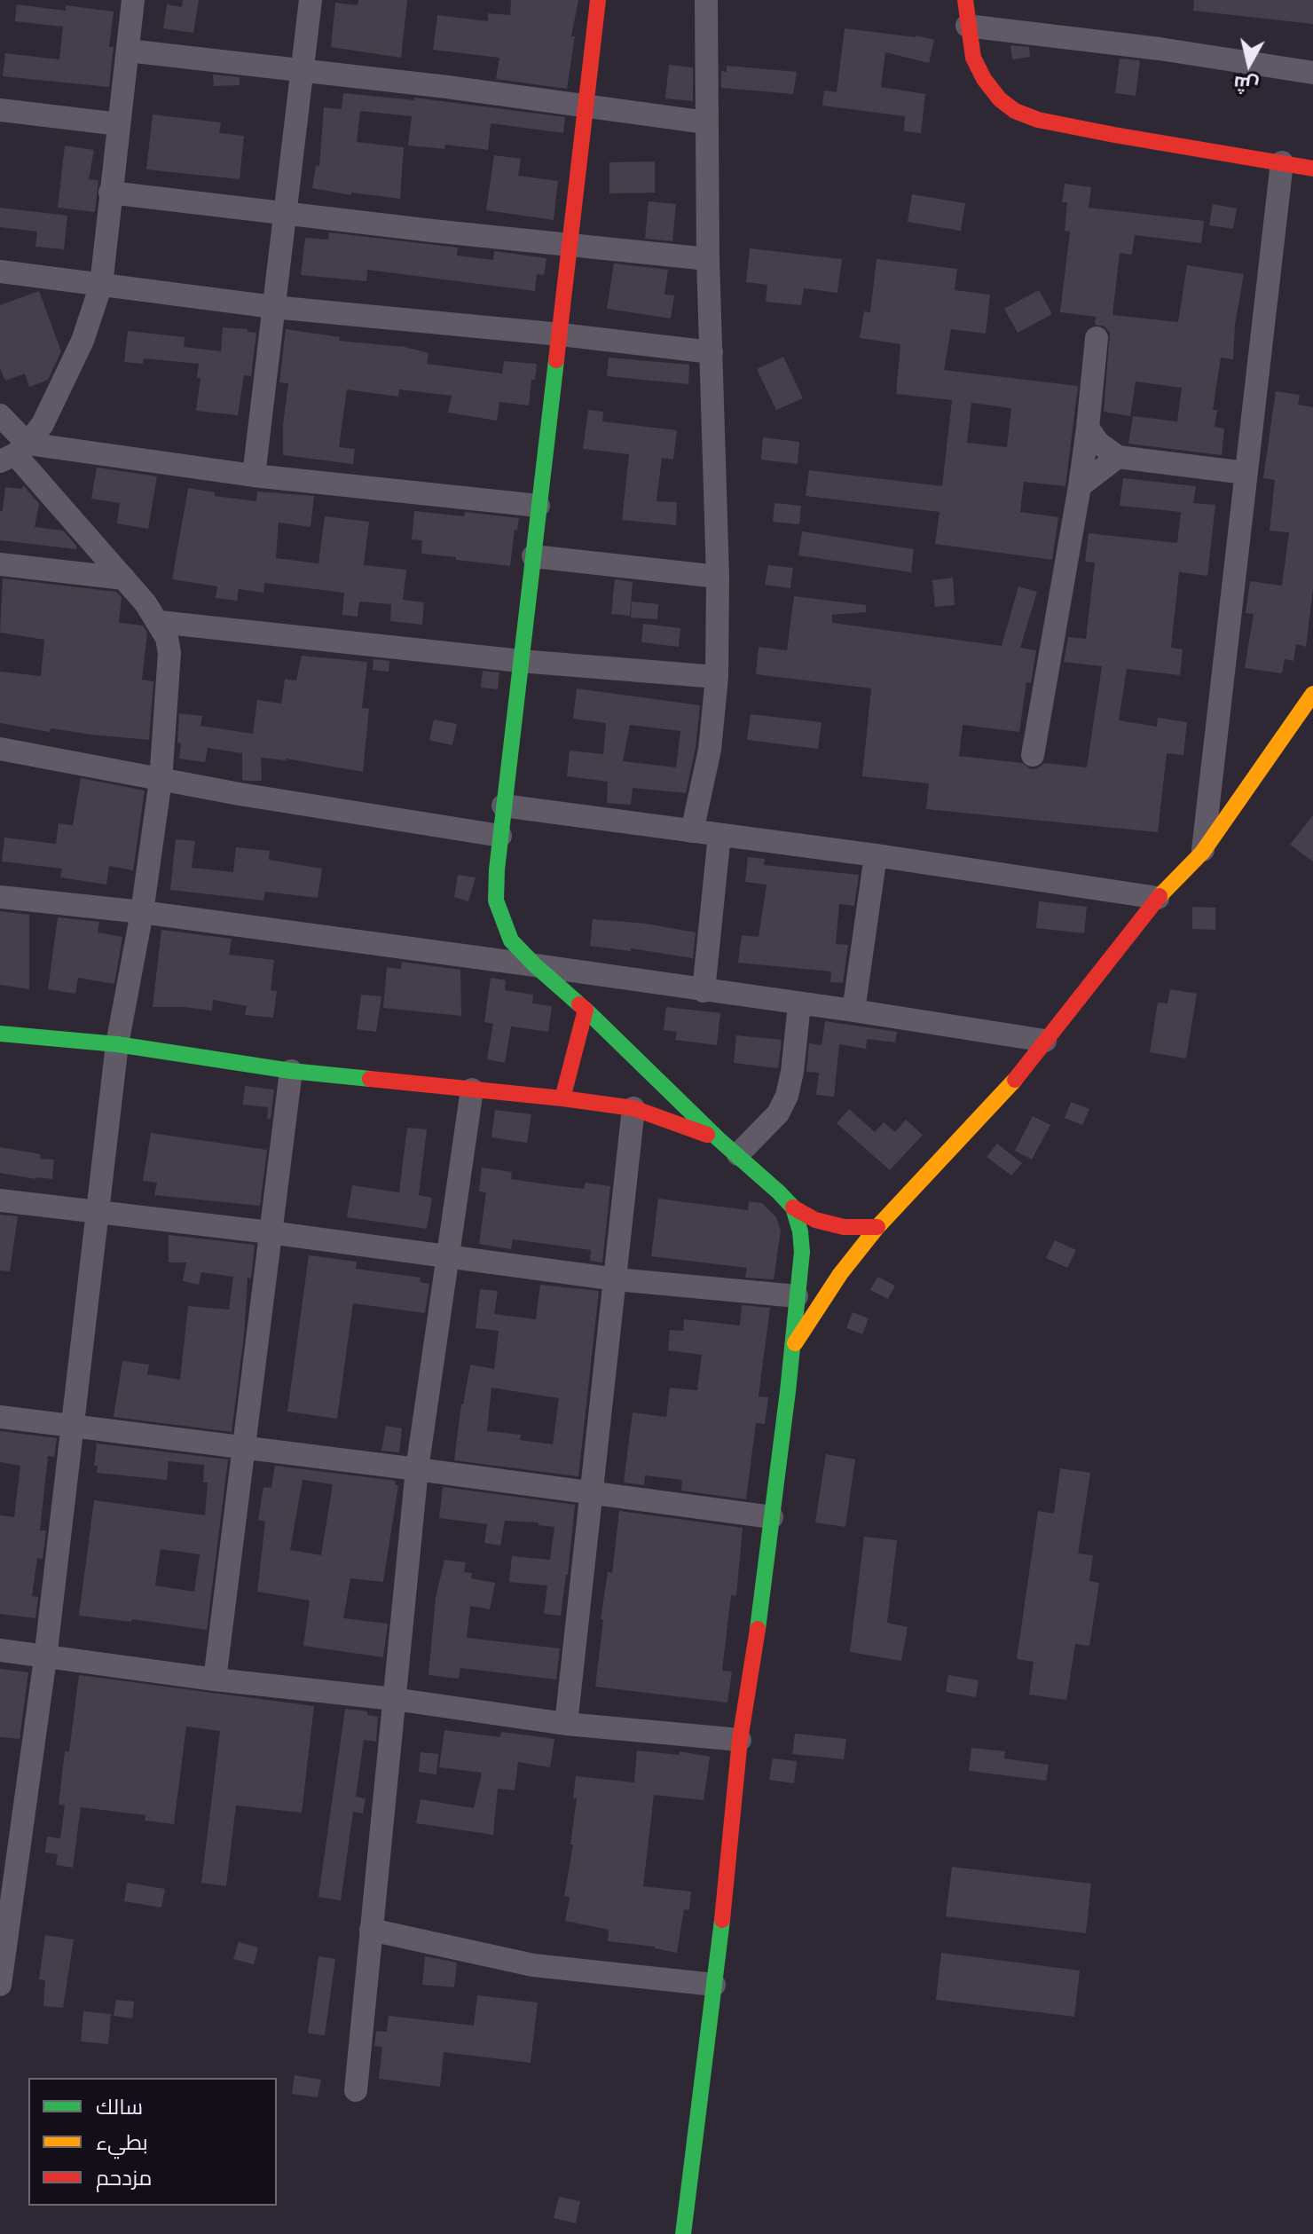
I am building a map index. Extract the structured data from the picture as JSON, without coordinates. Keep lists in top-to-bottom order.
{
  "legend": ["سالك", "بطيء", "مزدحم"],
  "north": "bottom"
}
